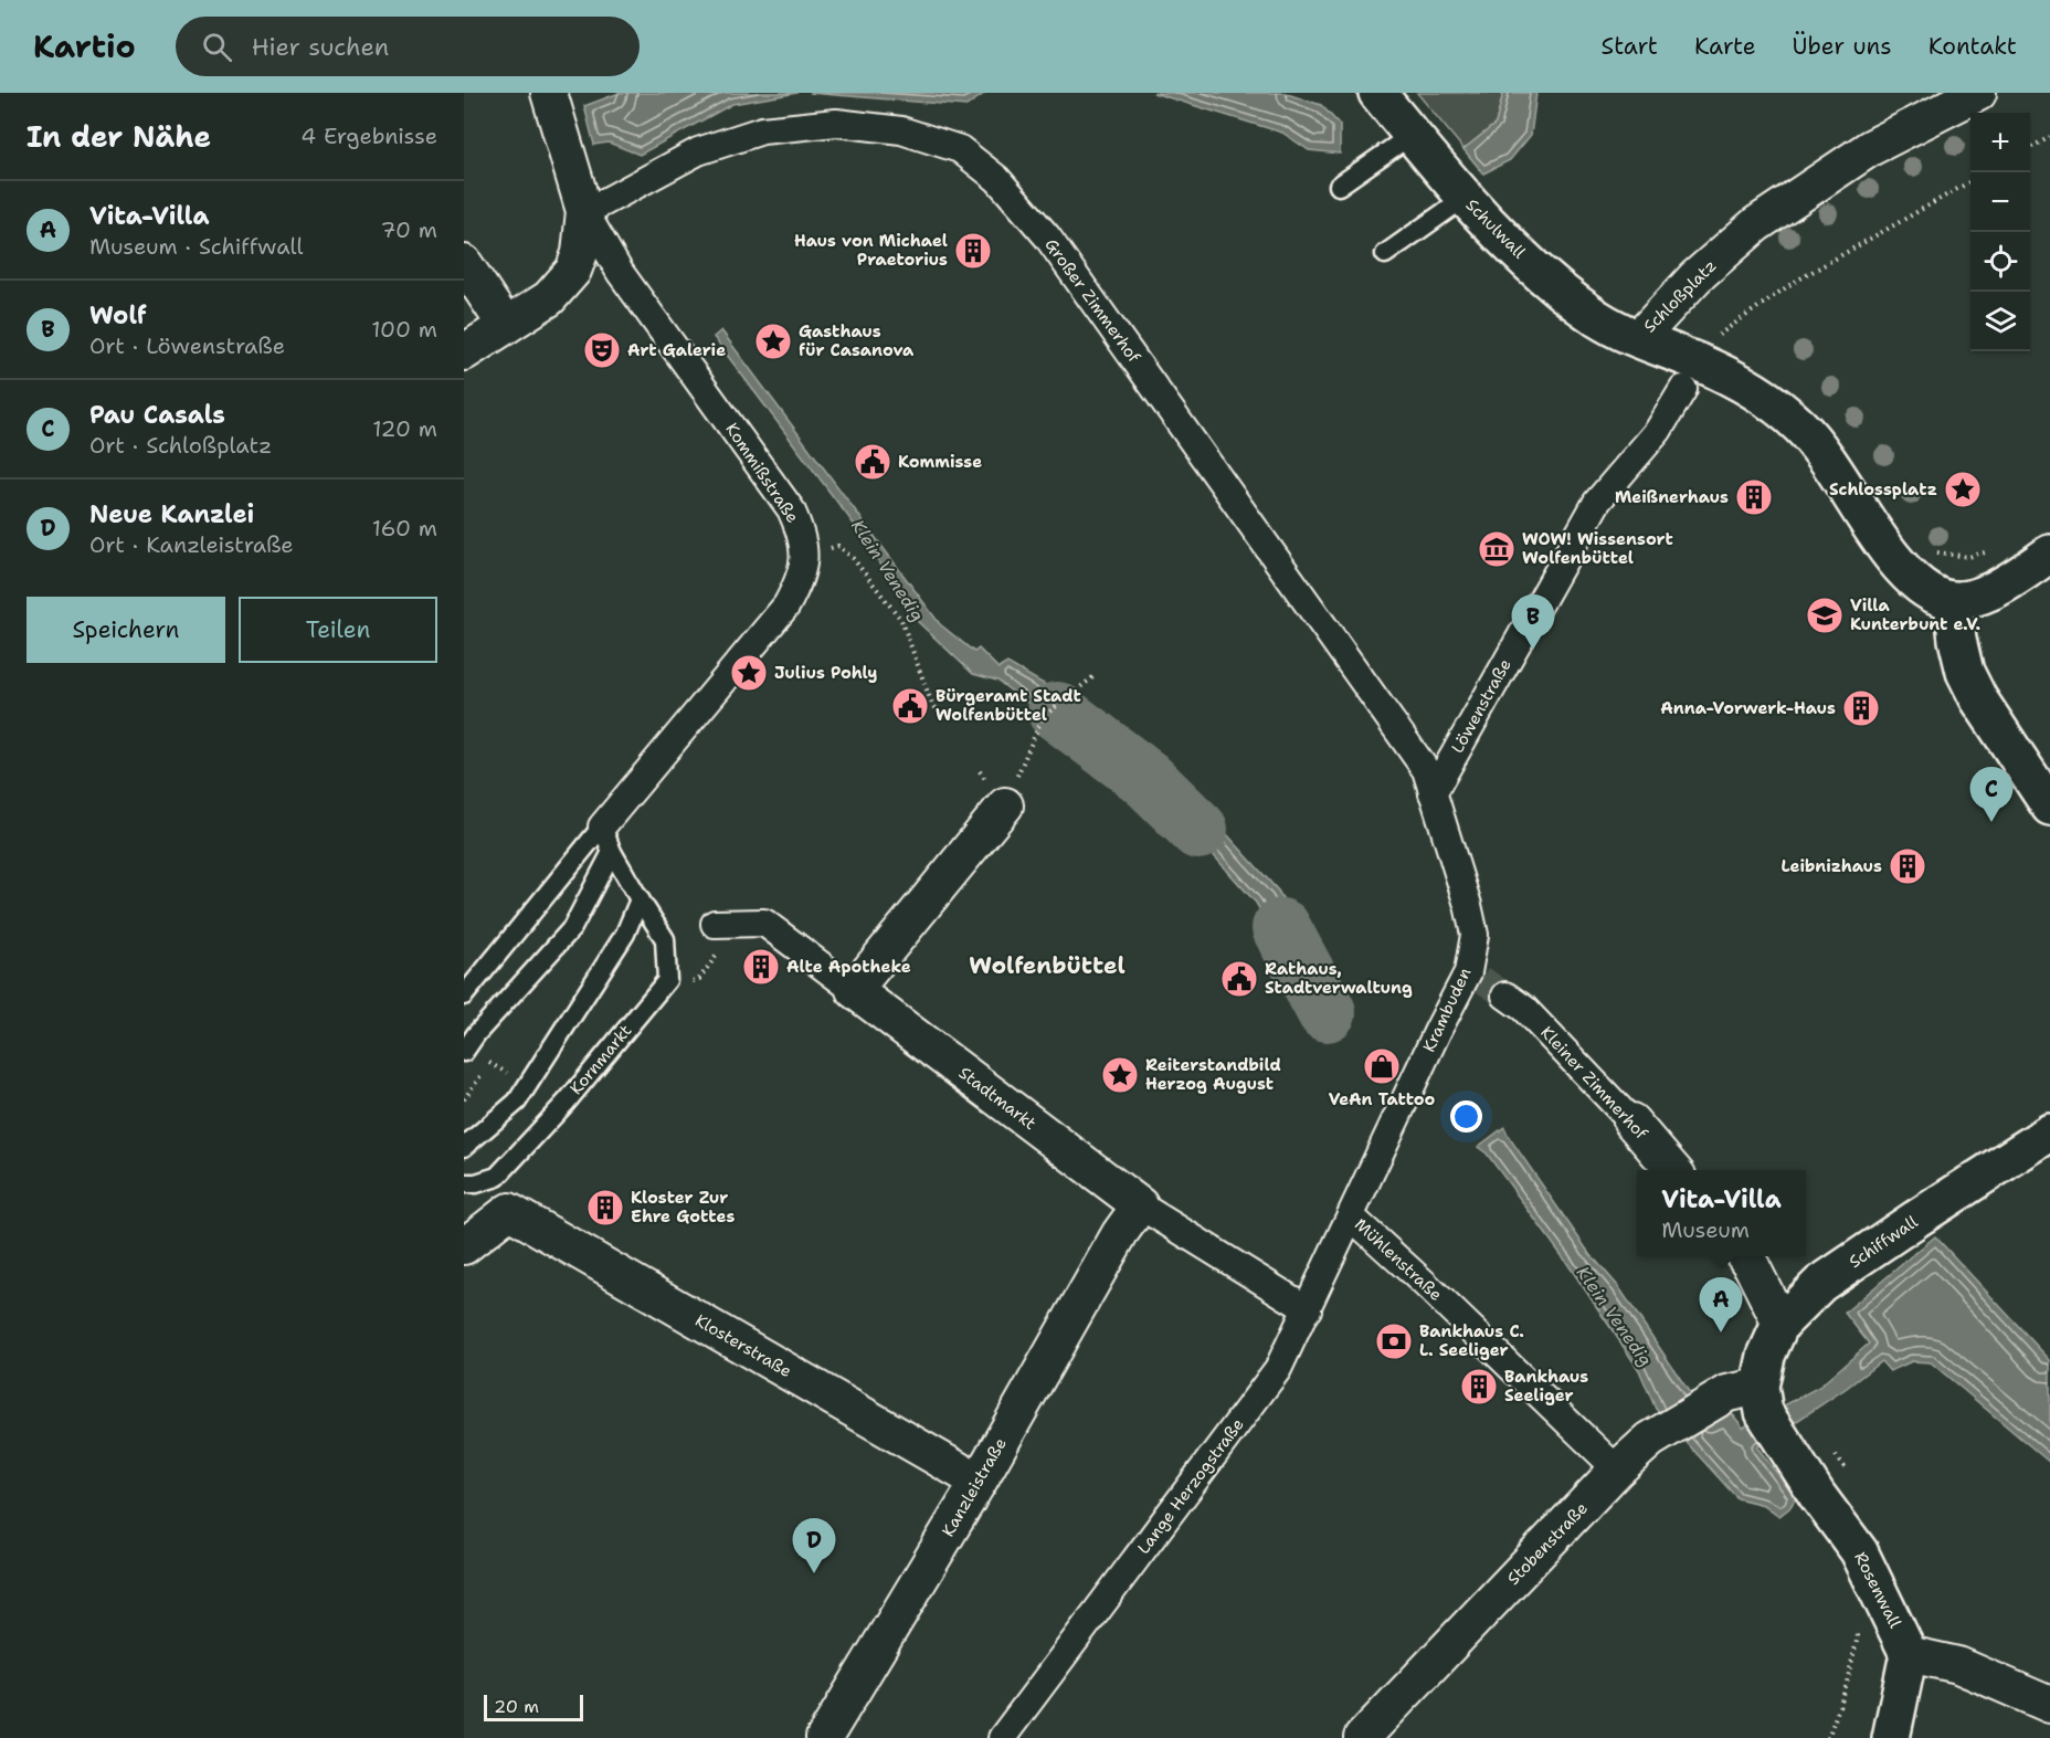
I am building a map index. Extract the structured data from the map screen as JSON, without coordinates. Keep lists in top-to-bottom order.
{
  "streets": {
    "street": [
      "Schulwall",
      "Schloßplatz",
      "Großer Zimmerhof",
      "Kommißstraße",
      "Löwenstraße",
      "Krambuden",
      "Kleiner Zimmerhof",
      "Stadtmarkt",
      "Schiffwall",
      "Mühlenstraße",
      "Klosterstraße",
      "Lange Herzogstraße",
      "Kanzleistraße",
      "Stobenstraße",
      "Rosenwall"
    ],
    "lane": ["Kornmarkt"]
  },
  "crossings": [
    ["Schulwall", "Schloßplatz"],
    ["Großer Zimmerhof", "Kommißstraße"],
    ["Großer Zimmerhof", "Löwenstraße"],
    ["Großer Zimmerhof", "Krambuden"],
    ["Kommißstraße", "Kornmarkt"],
    ["Löwenstraße", "Krambuden"],
    ["Krambuden", "Mühlenstraße"],
    ["Krambuden", "Lange Herzogstraße"],
    ["Stadtmarkt", "Lange Herzogstraße"],
    ["Stadtmarkt", "Kanzleistraße"],
    ["Schiffwall", "Stobenstraße"],
    ["Schiffwall", "Rosenwall"],
    ["Mühlenstraße", "Lange Herzogstraße"],
    ["Mühlenstraße", "Stobenstraße"],
    ["Klosterstraße", "Kanzleistraße"],
    ["Stobenstraße", "Rosenwall"]
  ],
  "districts": ["Wolfenbüttel"],
  "water": ["Klein Venedig"],
  "places": {
    "building": [
      "Haus von Michael Praetorius",
      "Meißnerhaus",
      "Anna-Vorwerk-Haus",
      "Leibnizhaus",
      "Alte Apotheke",
      "Kloster Zur Ehre Gottes",
      "Bankhaus Seeliger"
    ],
    "place": [
      "Gasthaus für Casanova",
      "Schlossplatz",
      "Julius Pohly",
      "Reiterstandbild Herzog August"
    ],
    "theatre": ["Art Galerie"],
    "public building": ["Kommisse", "Bürgeramt Stadt Wolfenbüttel", "Rathaus, Stadtverwaltung"],
    "museum": ["WOW! Wissensort Wolfenbüttel"],
    "school or university": ["Villa Kunterbunt e.V."],
    "shop": ["VeAn Tattoo"],
    "bank": ["Bankhaus C. L. Seeliger"]
  },
  "scale_bar": "20 m",
  "page": {
    "header": "Kartio",
    "search": "Hier suchen",
    "nav": [
      "Start",
      "Karte",
      "Über uns",
      "Kontakt"
    ],
    "heading": ["In der Nähe", "4 Ergebnisse"],
    "map_buttons": ["+", "−"],
    "list": [
      {
        "mark": "A",
        "name": "Vita-Villa",
        "note": "Museum · Schiffwall",
        "value": "70 m"
      },
      {
        "mark": "B",
        "name": "Wolf",
        "note": "Ort · Löwenstraße",
        "value": "100 m"
      },
      {
        "mark": "C",
        "name": "Pau Casals",
        "note": "Ort · Schloßplatz",
        "value": "120 m"
      },
      {
        "mark": "D",
        "name": "Neue Kanzlei",
        "note": "Ort · Kanzleistraße",
        "value": "160 m"
      }
    ],
    "buttons": ["Speichern", "Teilen"],
    "pins": [
      "B",
      "C",
      "A",
      "D"
    ],
    "popup": ["Vita-Villa", "Museum"],
    "scale": "20 m"
  }
}
